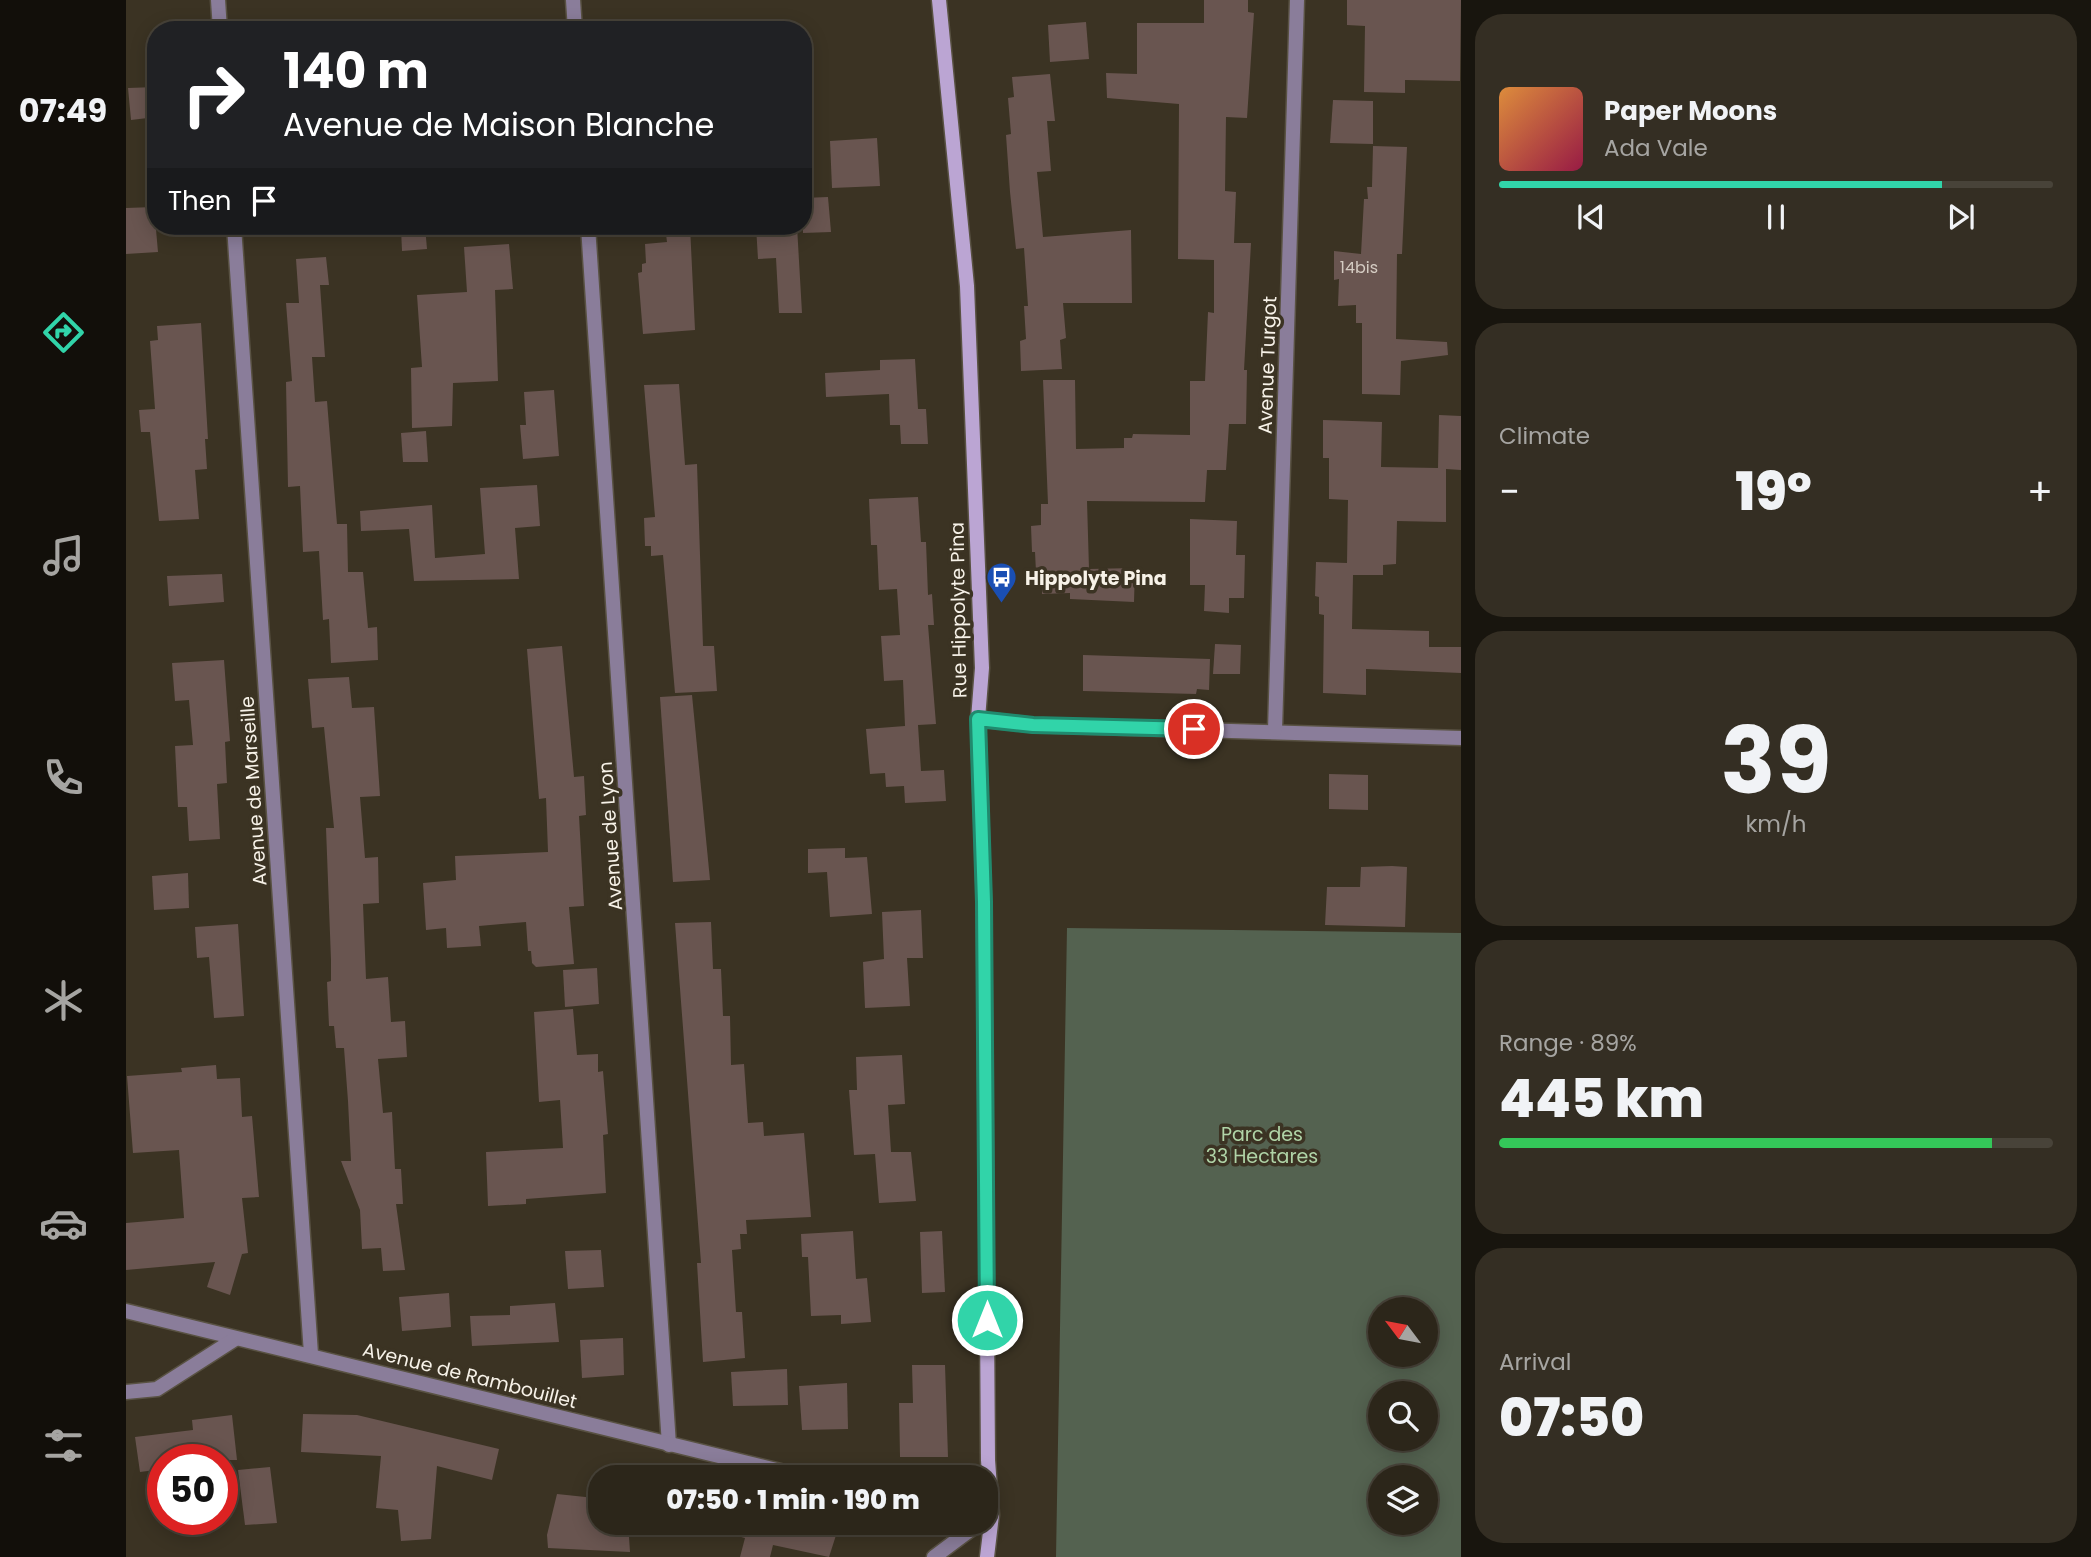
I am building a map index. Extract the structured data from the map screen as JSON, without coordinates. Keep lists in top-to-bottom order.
{
  "streets": {
    "main road": ["Rue Hippolyte Pina"],
    "street": [
      "Avenue Turgot",
      "Avenue de Marseille",
      "Avenue de Lyon",
      "Avenue de Rambouillet"
    ]
  },
  "crossings": [
    ["Avenue de Marseille", "Avenue de Rambouillet"],
    ["Avenue de Lyon", "Avenue de Rambouillet"]
  ],
  "parks": ["Parc des 33 Hectares"],
  "places": {
    "bus stop": ["Hippolyte Pina"]
  },
  "house_numbers": ["14bis"],
  "north": "top left",
  "page": {
    "tabs": "07:49",
    "turn": ["140 m", "Avenue de Maison Blanche"],
    "song": ["Paper Moons", "Ada Vale"],
    "then": "Then",
    "tile": [
      "Climate",
      ["39", "km/h"],
      ["Range · 89%", "445 km"],
      ["Arrival", "07:50"]
    ],
    "heat": ["−", "19°", "+"],
    "limit": "50",
    "trip": "07:50 · 1 min · 190 m"
  }
}
